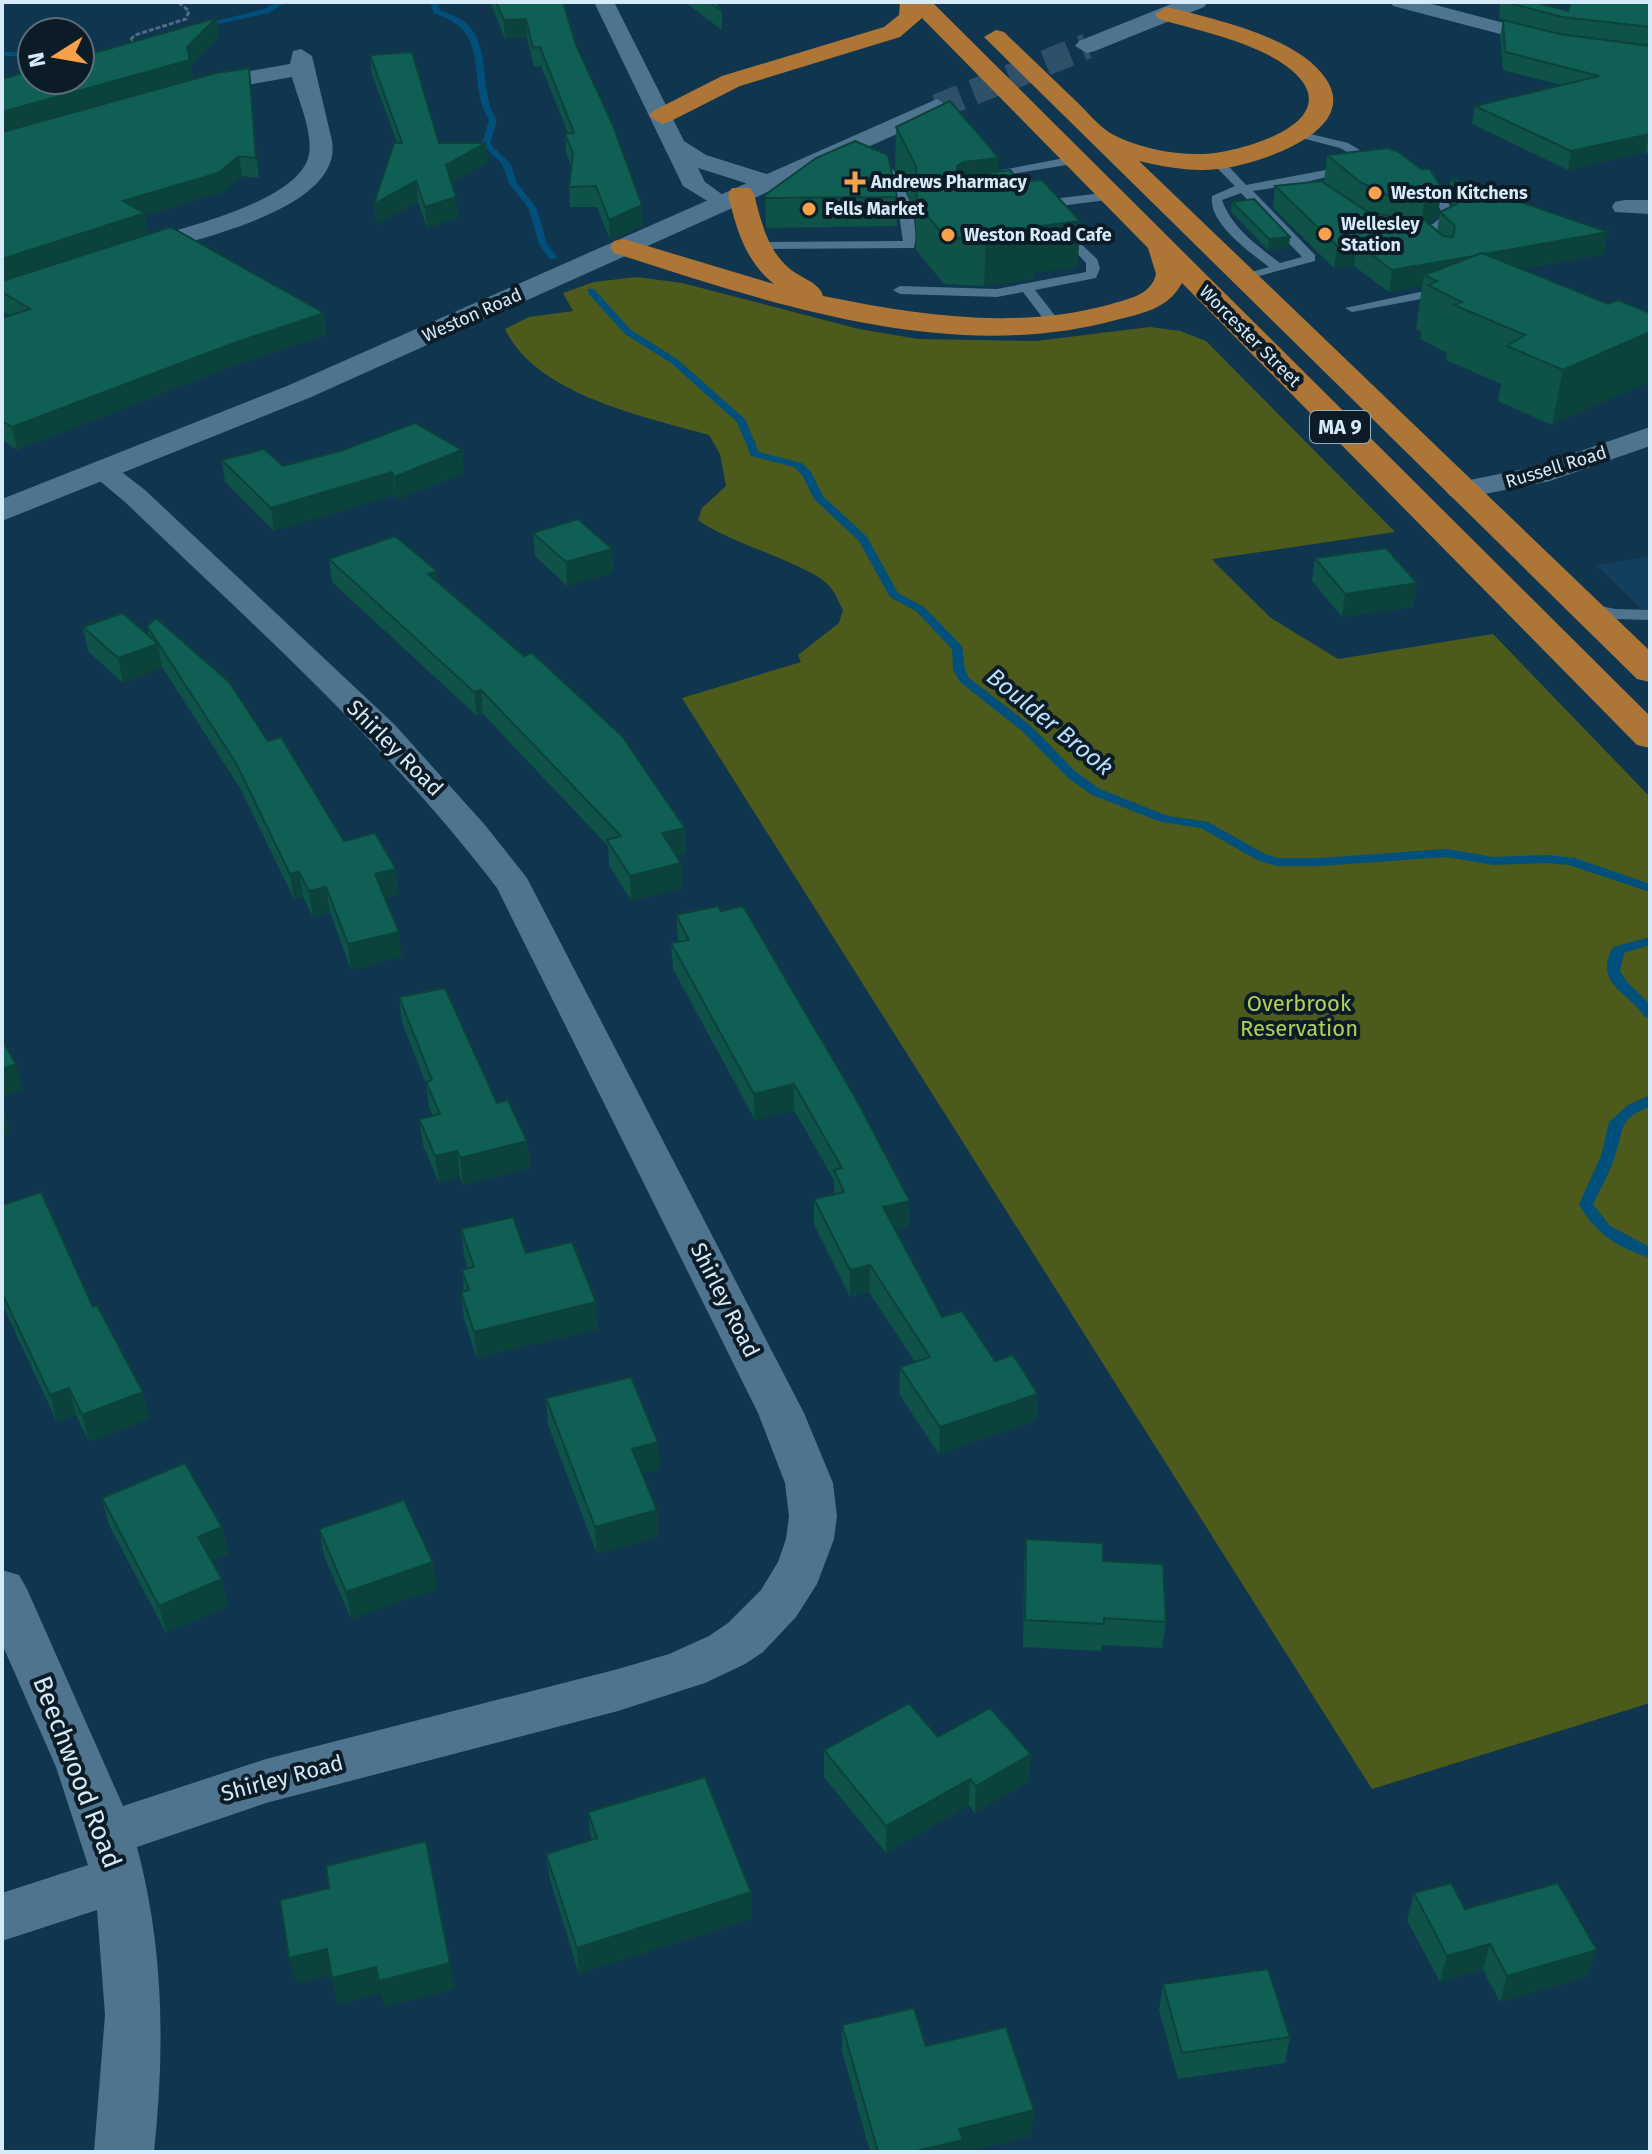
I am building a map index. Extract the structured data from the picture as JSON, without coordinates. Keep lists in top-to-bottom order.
{
  "streets": {
    "highway": ["Worcester Street", "MA 9"],
    "main road": ["Weston Road"],
    "street": ["Russell Road", "Shirley Road", "Beechwood Road"]
  },
  "crossings": [
    ["Weston Road", "Shirley Road"],
    ["Worcester Street", "Russell Road"],
    ["Shirley Road", "Beechwood Road"]
  ],
  "water": ["Boulder Brook"],
  "parks": ["Overbrook Reservation"],
  "places": {
    "health": ["Andrews Pharmacy"],
    "other": [
      "Weston Kitchens",
      "Fells Market",
      "Wellesley Station",
      "Weston Road Cafe"
    ]
  },
  "north": "left"
}
